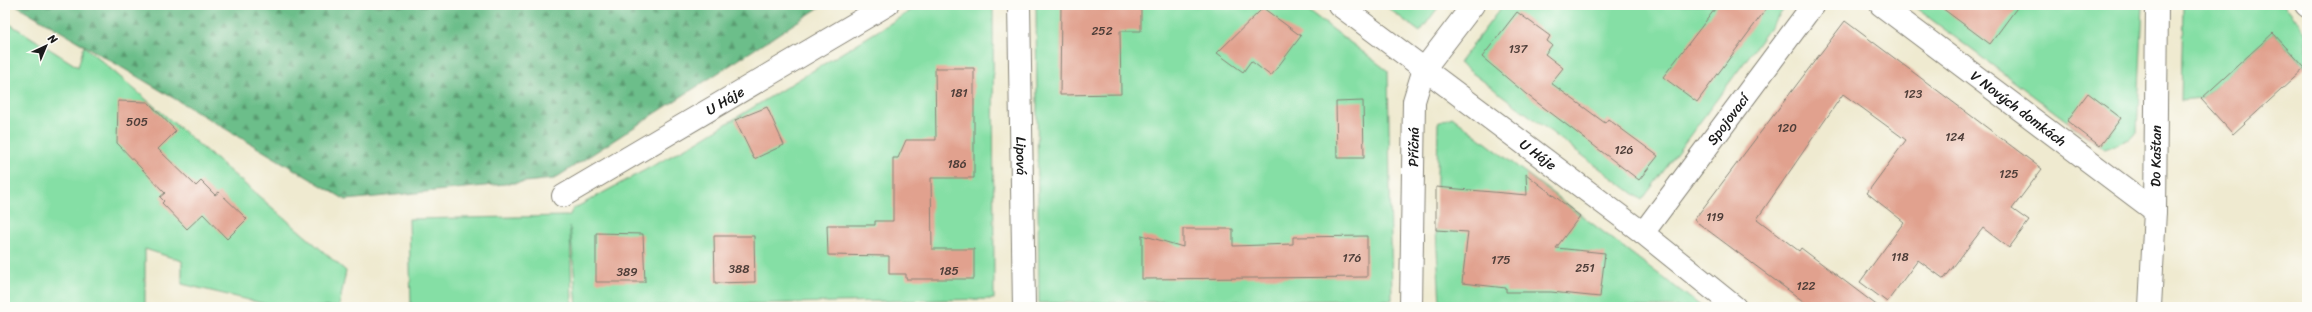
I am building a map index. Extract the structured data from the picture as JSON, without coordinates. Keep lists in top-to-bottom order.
{
  "streets": {
    "street": [
      "U Háje",
      "V Nových domkách",
      "Spojovací",
      "Příčná",
      "Lipová",
      "Do Kaštan"
    ]
  },
  "crossings": [
    ["U Háje", "Spojovací"],
    ["U Háje", "Příčná"],
    ["V Nových domkách", "Do Kaštan"]
  ],
  "house_numbers": [
    "252",
    "137",
    "181",
    "123",
    "505",
    "120",
    "124",
    "126",
    "186",
    "125",
    "119",
    "118",
    "176",
    "175",
    "251",
    "388",
    "185",
    "389",
    "122"
  ],
  "north": "top right"
}
